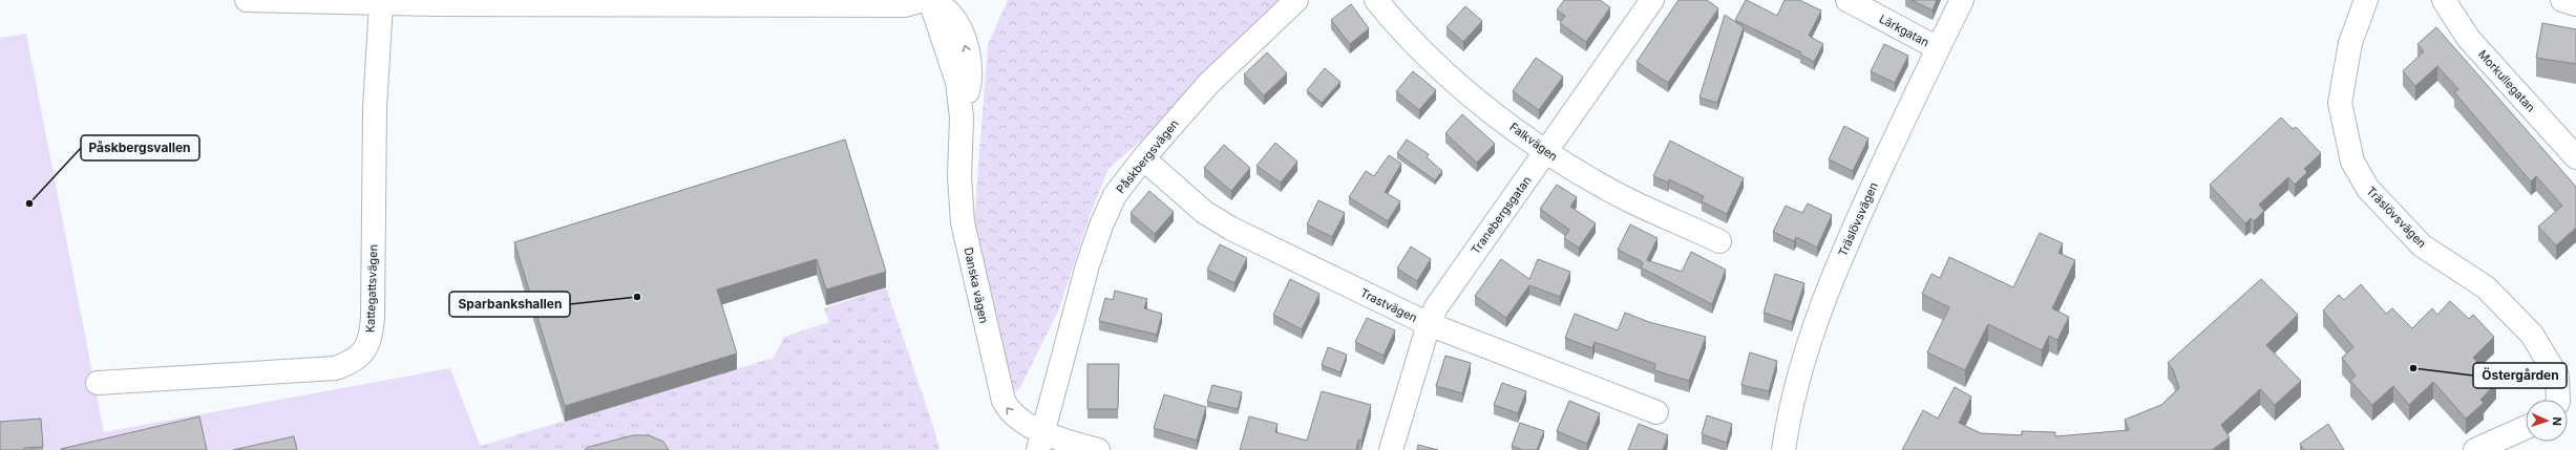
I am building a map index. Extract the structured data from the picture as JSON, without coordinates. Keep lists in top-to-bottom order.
{
  "streets": {
    "street": [
      "Lärkgatan",
      "Morkullegatan",
      "Falkvägen",
      "Påskbergsvägen",
      "Tranebergsgatan",
      "Träslövsvägen",
      "Danska vägen",
      "Kattegattsvägen",
      "Trastvägen"
    ]
  },
  "crossings": [
    ["Lärkgatan", "Träslövsvägen"],
    ["Falkvägen", "Tranebergsgatan"],
    ["Påskbergsvägen", "Danska vägen"],
    ["Påskbergsvägen", "Trastvägen"],
    ["Tranebergsgatan", "Trastvägen"]
  ],
  "one_way": ["Danska vägen"],
  "places": ["Påskbergsvallen", "Sparbankshallen", "Östergården"],
  "north": "right"
}
